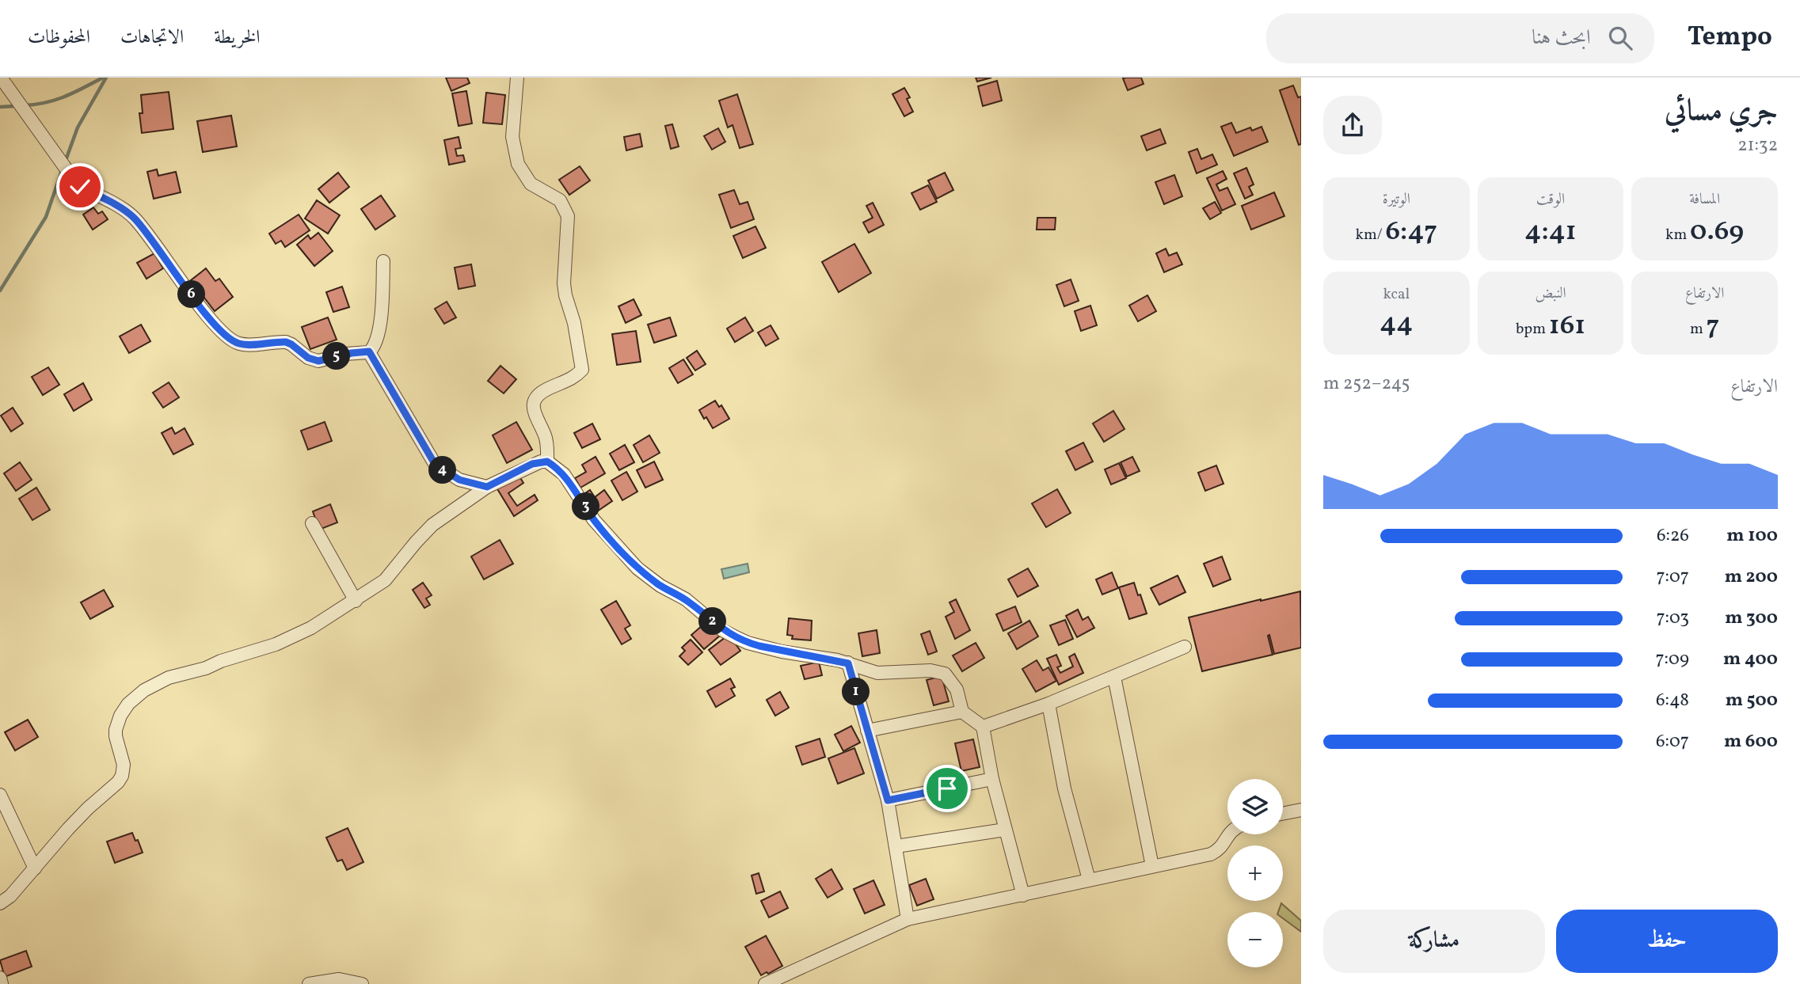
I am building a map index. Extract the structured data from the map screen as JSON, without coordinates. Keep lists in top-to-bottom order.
{
  "page": {
    "header": "Tempo",
    "search": "ابحث هنا",
    "nav": ["الخريطة", "الاتجاهات", "المحفوظات"],
    "heading": ["جري مسائي", "21:32"],
    "stats": [
      ["المسافة", "0.69 km"],
      ["الوقت", "4:41"],
      ["الوتيرة", "6:47 /km"],
      ["الارتفاع", "7 m"],
      ["النبض", "161 bpm"],
      ["kcal", "44"]
    ],
    "pins": [
      "6",
      "5",
      "4",
      "3",
      "2",
      "1"
    ],
    "chart": ["الارتفاع", "245–252 m"],
    "list": [
      {
        "name": "100 m",
        "note": "6:26"
      },
      {
        "name": "200 m",
        "note": "7:07"
      },
      {
        "name": "300 m",
        "note": "7:03"
      },
      {
        "name": "400 m",
        "note": "7:09"
      },
      {
        "name": "500 m",
        "note": "6:48"
      },
      {
        "name": "600 m",
        "note": "6:07"
      }
    ],
    "map_buttons": ["+", "−"],
    "buttons": ["حفظ", "مشاركة"]
  }
}
